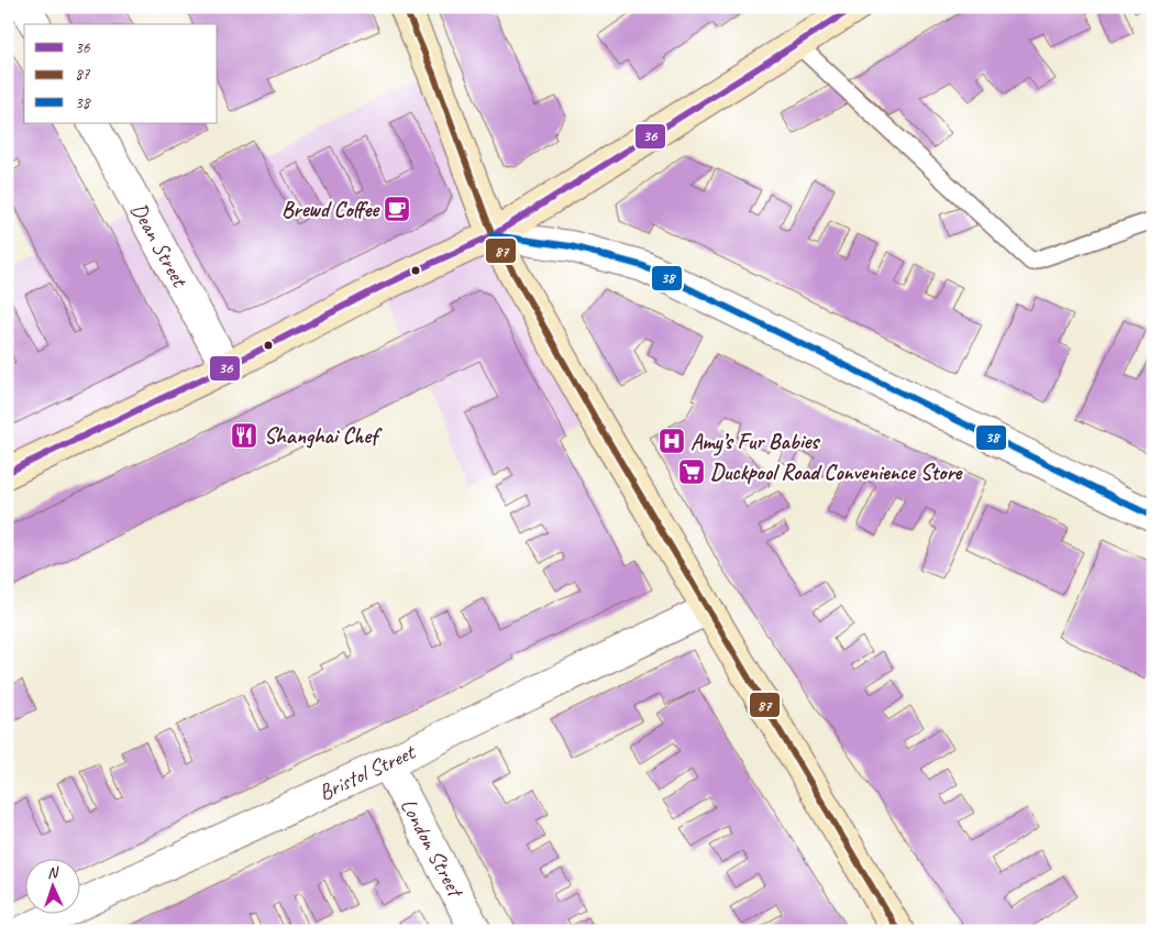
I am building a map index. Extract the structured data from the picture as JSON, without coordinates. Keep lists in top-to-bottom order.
{
  "streets": {
    "street": ["Dean Street", "Bristol Street", "London Street"]
  },
  "crossings": [
    ["Bristol Street", "London Street"]
  ],
  "places": {
    "cafe": ["Brewd Coffee"],
    "restaurant": ["Shanghai Chef"],
    "hospital": ["Amy’s Fur Babies"],
    "supermarket": ["Duckpool Road Convenience Store"]
  },
  "lines": ["transit line 36", "transit line 87", "transit line 38"],
  "legend": ["36", "87", "38"],
  "north": "top"
}
